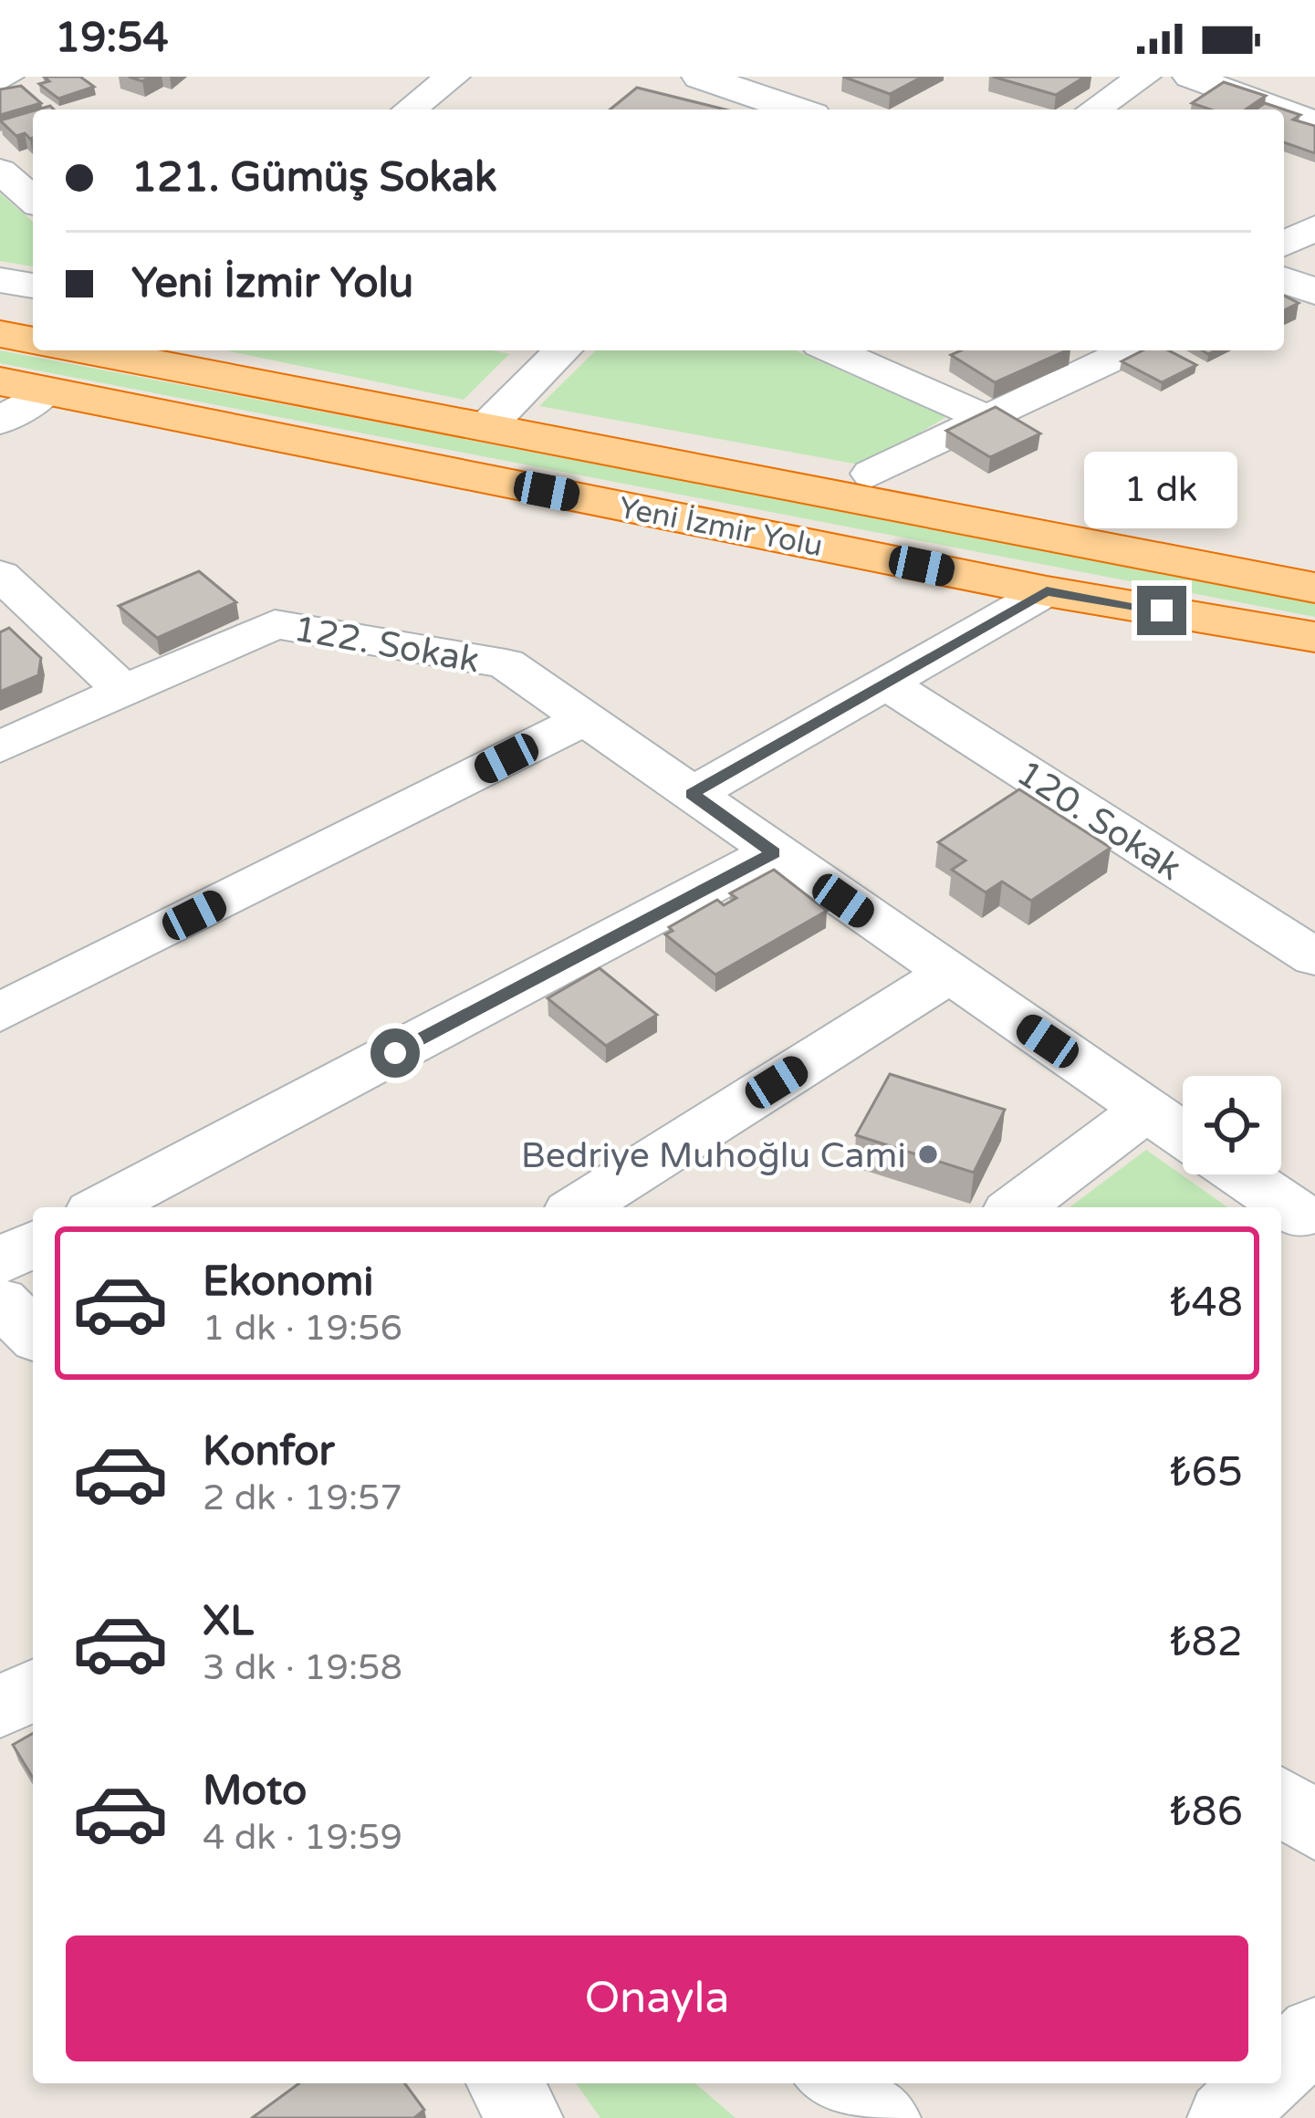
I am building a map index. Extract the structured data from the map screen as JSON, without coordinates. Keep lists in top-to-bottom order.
{
  "streets": {
    "highway": ["Yeni İzmir Yolu"],
    "street": ["122. Sokak", "120. Sokak"]
  },
  "places": ["Bedriye Muhoğlu Cami"],
  "page": {
    "status": "19:54",
    "banner": ["121. Gümüş Sokak", "Yeni İzmir Yolu"],
    "bubble": "1 dk",
    "list": [
      {
        "name": "Ekonomi",
        "note": "1 dk · 19:56",
        "value": "₺48"
      },
      {
        "name": "Konfor",
        "note": "2 dk · 19:57",
        "value": "₺65"
      },
      {
        "name": "XL",
        "note": "3 dk · 19:58",
        "value": "₺82"
      },
      {
        "name": "Moto",
        "note": "4 dk · 19:59",
        "value": "₺86"
      }
    ],
    "buttons": "Onayla"
  }
}
